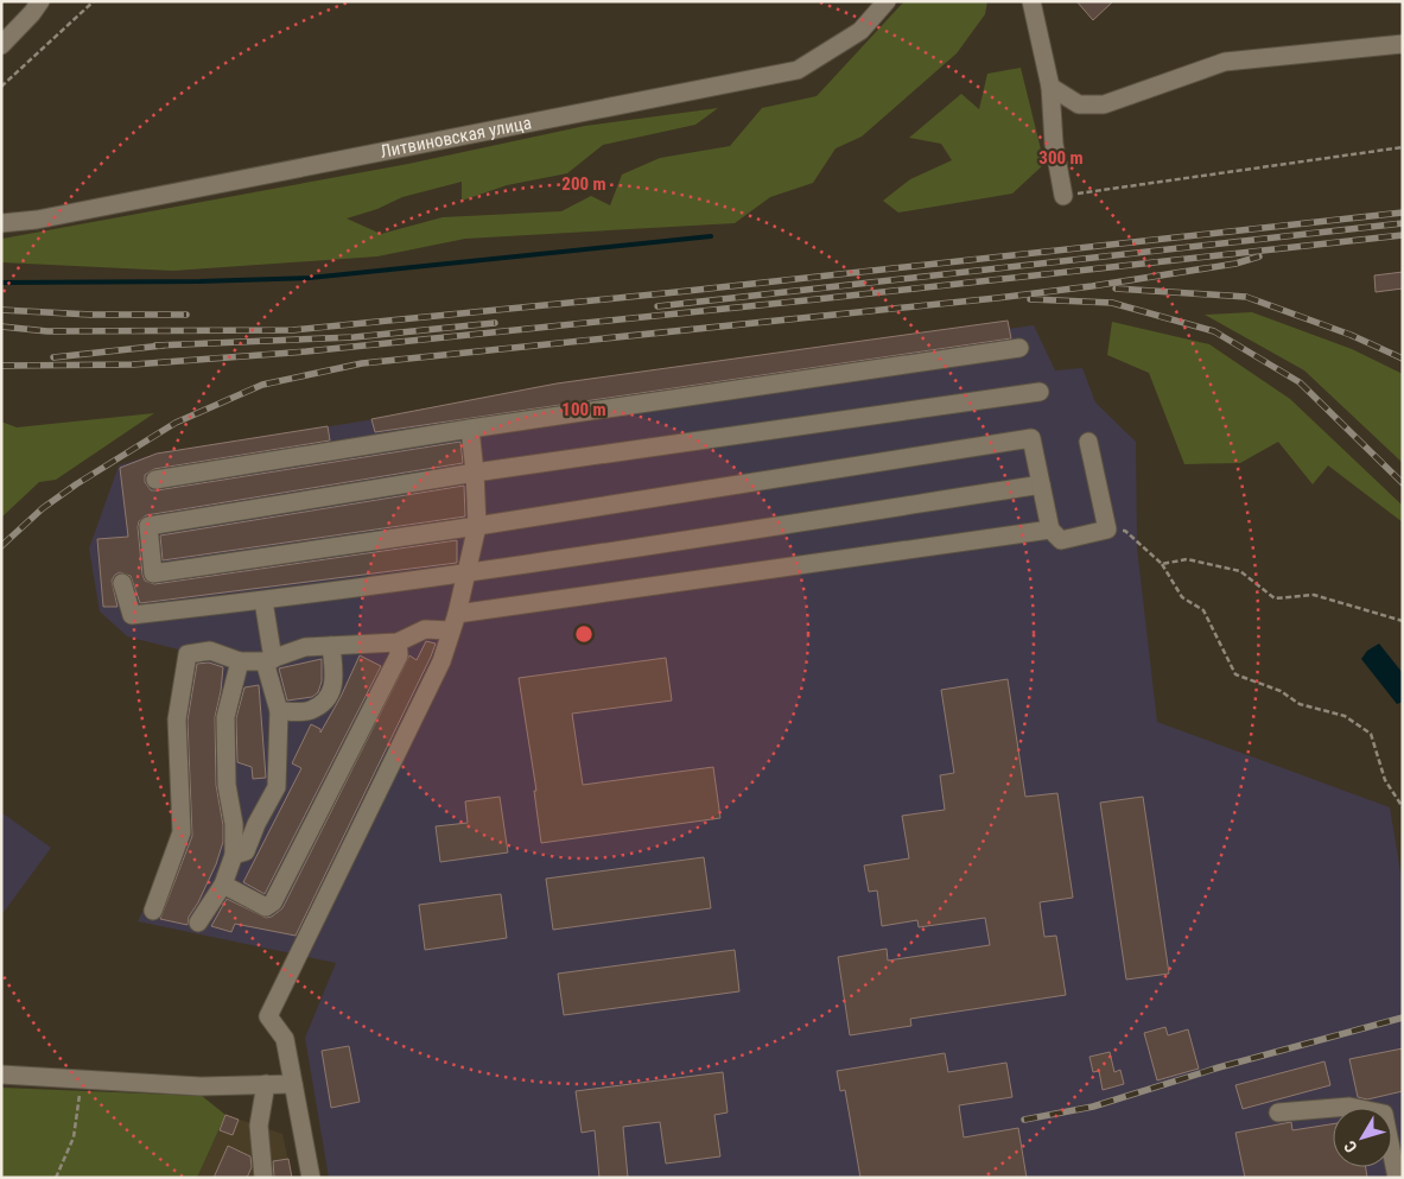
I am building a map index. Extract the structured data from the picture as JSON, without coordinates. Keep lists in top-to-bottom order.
{
  "streets": {
    "street": ["Литвиновская улица"]
  },
  "north": "bottom left",
  "rings": ["300 m", "200 m", "100 m"]
}
